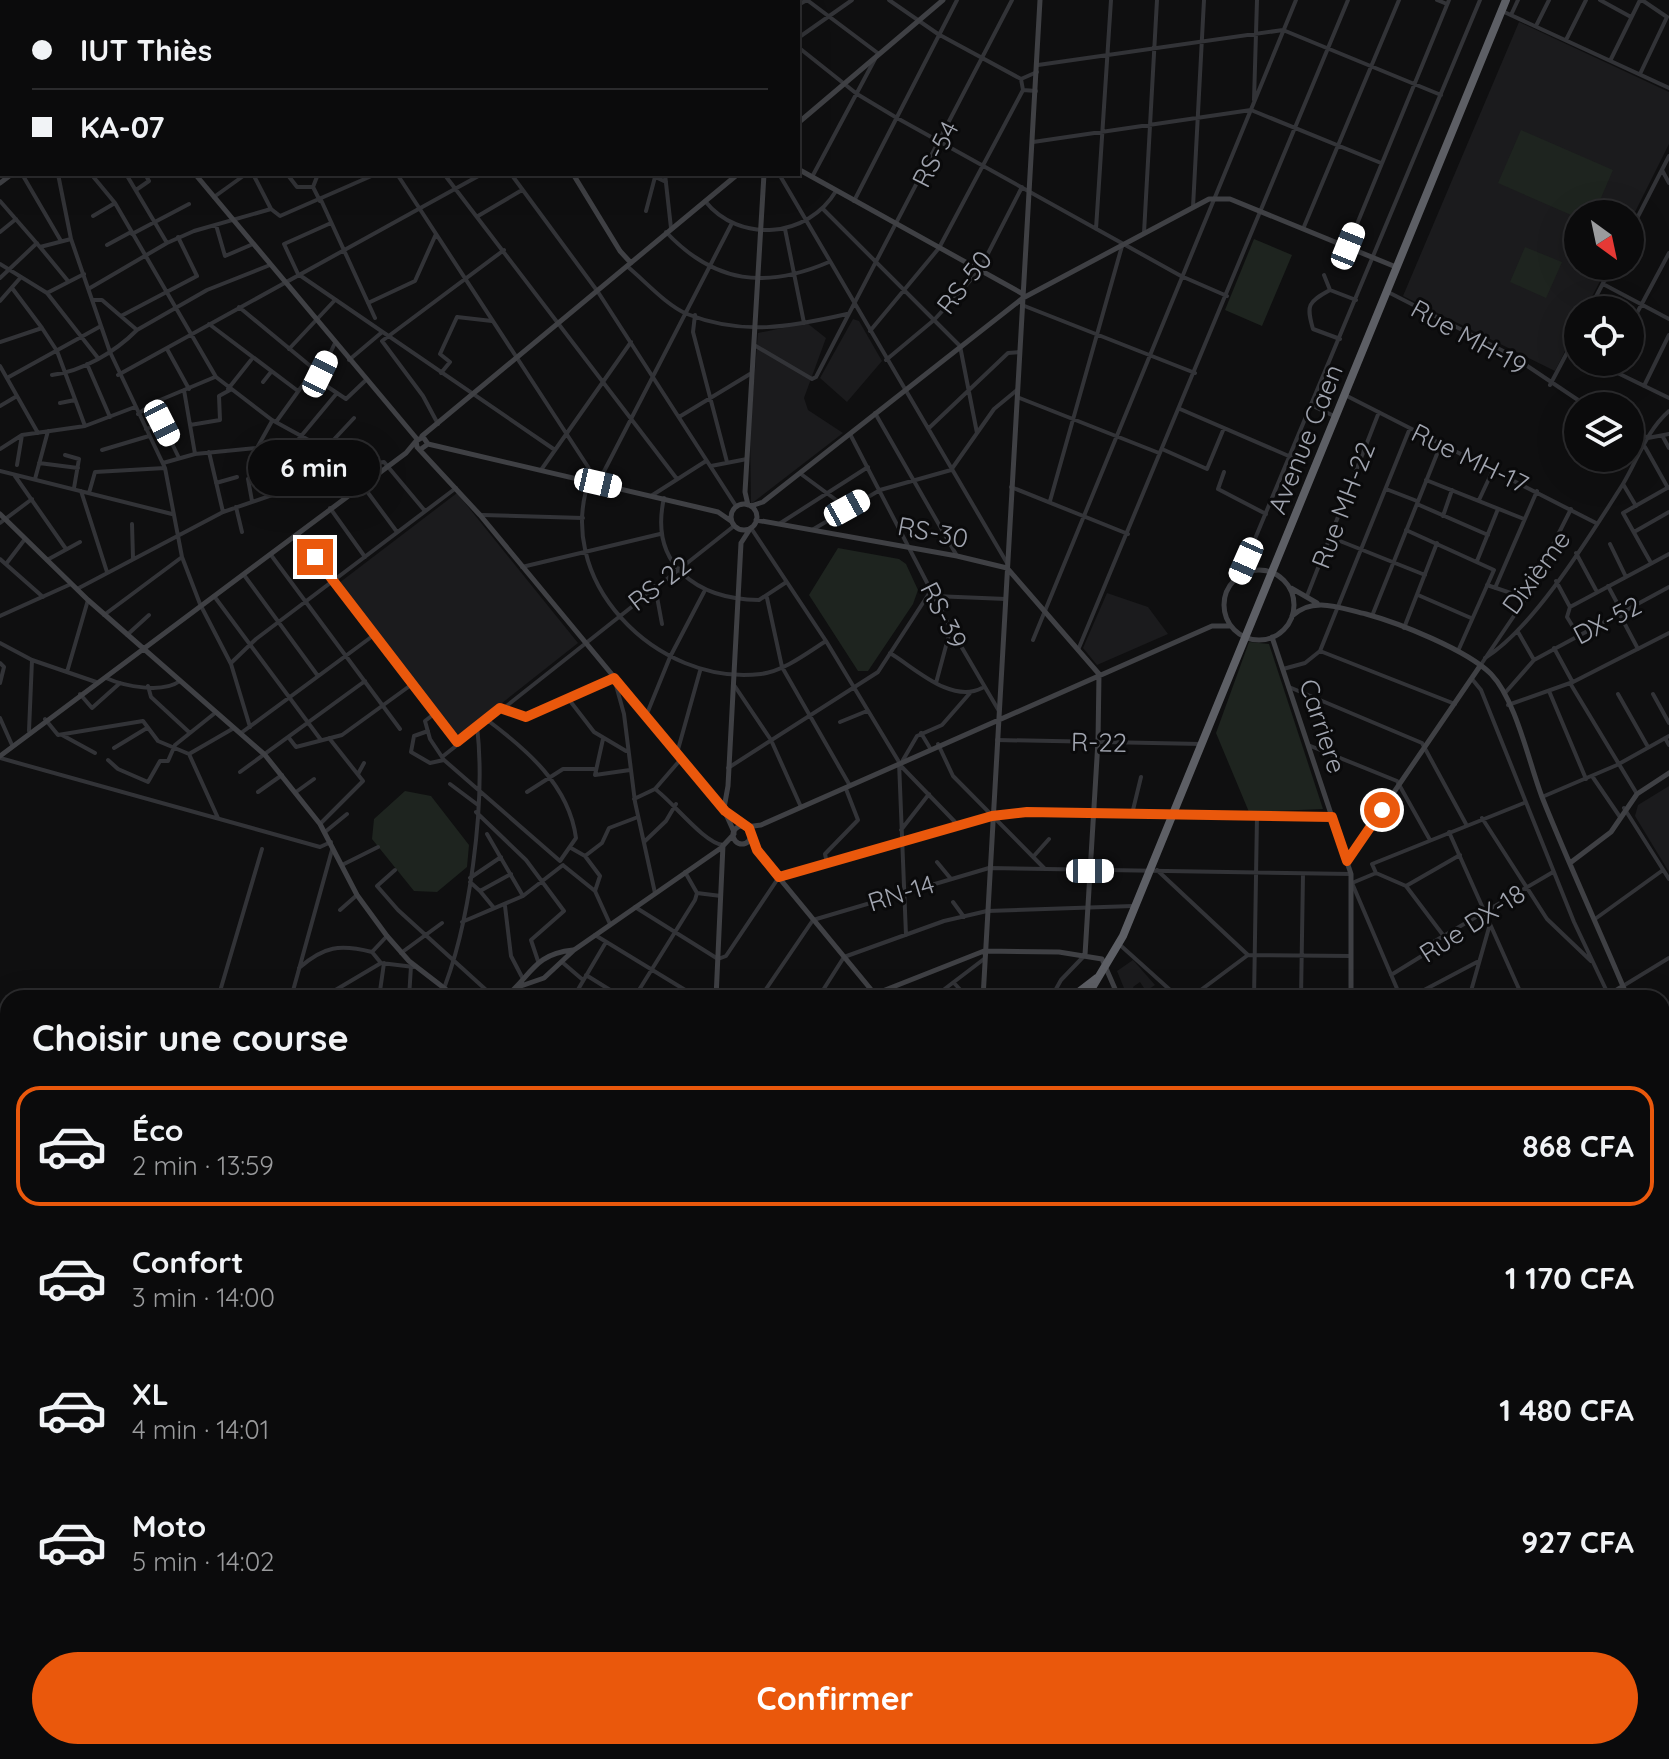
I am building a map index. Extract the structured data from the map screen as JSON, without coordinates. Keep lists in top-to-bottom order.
{
  "streets": {
    "highway": ["Avenue Caen"],
    "street": [
      "RS-54",
      "RS-50",
      "Rue MH-19",
      "Rue MH-17",
      "Rue MH-22",
      "RS-30",
      "Dixième",
      "RS-22",
      "RS-39",
      "DX-52",
      "Carriere",
      "R-22",
      "RN-14",
      "Rue DX-18"
    ]
  },
  "crossings": [
    ["Rue MH-19", "Avenue Caen"],
    ["Avenue Caen", "Rue MH-17"],
    ["Avenue Caen", "R-22"],
    ["Avenue Caen", "RN-14"],
    ["Rue MH-17", "Rue MH-22"],
    ["Rue MH-17", "Dixième"],
    ["RS-30", "RS-39"],
    ["Carriere", "RN-14"]
  ],
  "north": "bottom right",
  "page": {
    "banner": ["IUT Thiès", "KA-07"],
    "bubble": "6 min",
    "heading": "Choisir une course",
    "list": [
      {
        "name": "Éco",
        "note": "2 min · 13:59",
        "value": "868 CFA"
      },
      {
        "name": "Confort",
        "note": "3 min · 14:00",
        "value": "1 170 CFA"
      },
      {
        "name": "XL",
        "note": "4 min · 14:01",
        "value": "1 480 CFA"
      },
      {
        "name": "Moto",
        "note": "5 min · 14:02",
        "value": "927 CFA"
      }
    ],
    "buttons": "Confirmer"
  }
}
